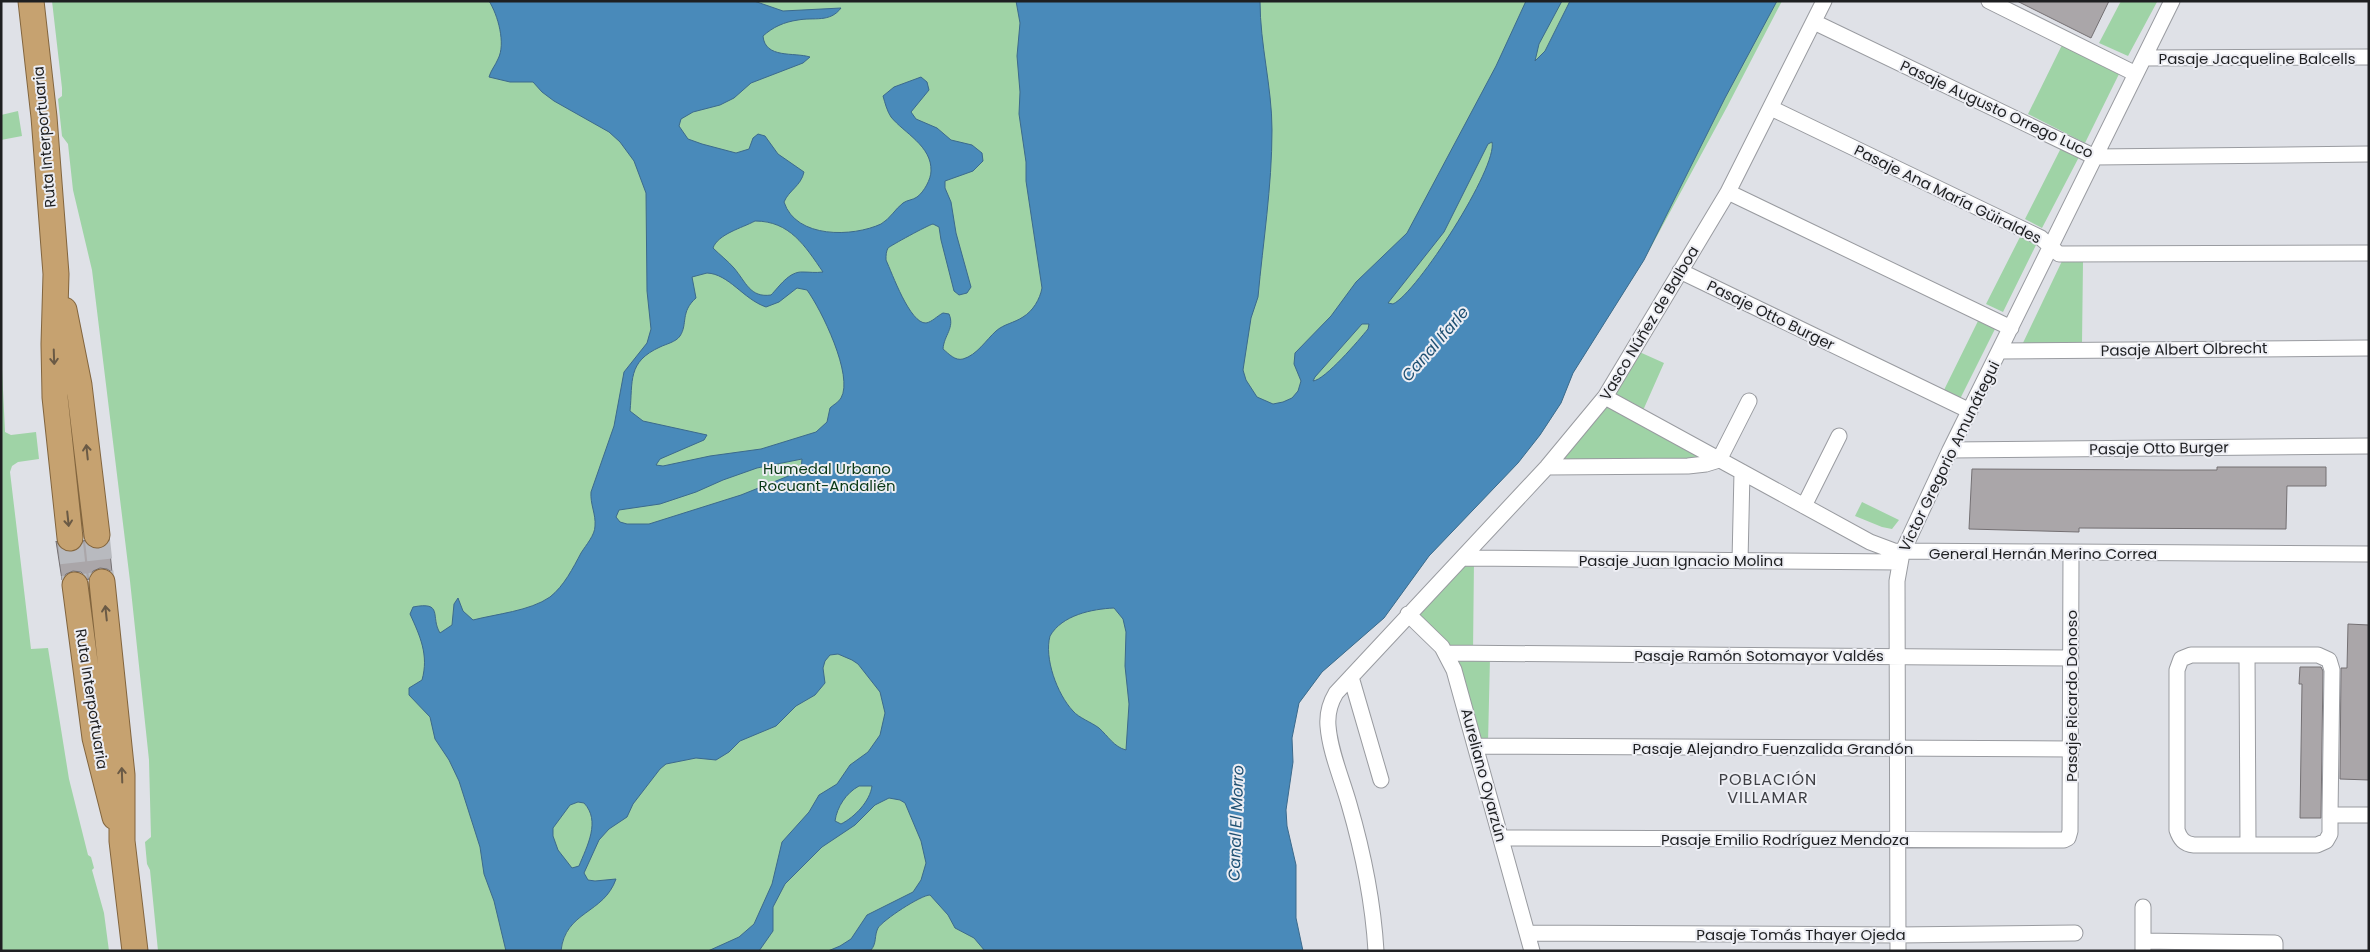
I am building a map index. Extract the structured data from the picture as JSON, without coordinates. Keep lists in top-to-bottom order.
{
  "streets": {
    "highway": ["Ruta Interportuaria"],
    "street": [
      "Pasaje Jacqueline Balcells",
      "Pasaje Augusto Orrego Luco",
      "Pasaje Ana María Güiraldes",
      "Pasaje Otto Burger",
      "Vasco Núñez de Balboa",
      "Pasaje Albert Olbrecht",
      "Víctor Gregorio Amunátegui",
      "General Hernán Merino Correa",
      "Pasaje Juan Ignacio Molina",
      "Pasaje Ramón Sotomayor Valdés",
      "Pasaje Ricardo Donoso",
      "Pasaje Alejandro Fuenzalida Grandón",
      "Aureliano Oyarzún",
      "Pasaje Emilio Rodríguez Mendoza",
      "Pasaje Tomás Thayer Ojeda"
    ]
  },
  "crossings": [
    ["Pasaje Jacqueline Balcells", "Víctor Gregorio Amunátegui"],
    ["Pasaje Augusto Orrego Luco", "Vasco Núñez de Balboa"],
    ["Pasaje Augusto Orrego Luco", "Víctor Gregorio Amunátegui"],
    ["Pasaje Ana María Güiraldes", "Vasco Núñez de Balboa"],
    ["Pasaje Ana María Güiraldes", "Víctor Gregorio Amunátegui"],
    ["Pasaje Otto Burger", "Vasco Núñez de Balboa"],
    ["Pasaje Otto Burger", "Víctor Gregorio Amunátegui"],
    ["Vasco Núñez de Balboa", "General Hernán Merino Correa"],
    ["Vasco Núñez de Balboa", "Pasaje Juan Ignacio Molina"],
    ["Vasco Núñez de Balboa", "Aureliano Oyarzún"],
    ["Pasaje Albert Olbrecht", "Víctor Gregorio Amunátegui"],
    ["Víctor Gregorio Amunátegui", "General Hernán Merino Correa"],
    ["Víctor Gregorio Amunátegui", "Pasaje Juan Ignacio Molina"],
    ["Víctor Gregorio Amunátegui", "Pasaje Ramón Sotomayor Valdés"],
    ["Víctor Gregorio Amunátegui", "Pasaje Alejandro Fuenzalida Grandón"],
    ["Víctor Gregorio Amunátegui", "Pasaje Emilio Rodríguez Mendoza"],
    ["Víctor Gregorio Amunátegui", "Pasaje Tomás Thayer Ojeda"],
    ["General Hernán Merino Correa", "Pasaje Juan Ignacio Molina"],
    ["General Hernán Merino Correa", "Pasaje Ricardo Donoso"],
    ["Pasaje Ramón Sotomayor Valdés", "Pasaje Ricardo Donoso"],
    ["Pasaje Ramón Sotomayor Valdés", "Aureliano Oyarzún"],
    ["Pasaje Ricardo Donoso", "Pasaje Alejandro Fuenzalida Grandón"],
    ["Pasaje Ricardo Donoso", "Pasaje Emilio Rodríguez Mendoza"],
    ["Pasaje Alejandro Fuenzalida Grandón", "Aureliano Oyarzún"],
    ["Aureliano Oyarzún", "Pasaje Emilio Rodríguez Mendoza"],
    ["Aureliano Oyarzún", "Pasaje Tomás Thayer Ojeda"]
  ],
  "districts": ["POBLACIÓN VILLAMAR"],
  "water": ["Canal Ifarle", "Canal El Morro"],
  "parks": ["Humedal Urbano Rocuant-Andalién"]
}
